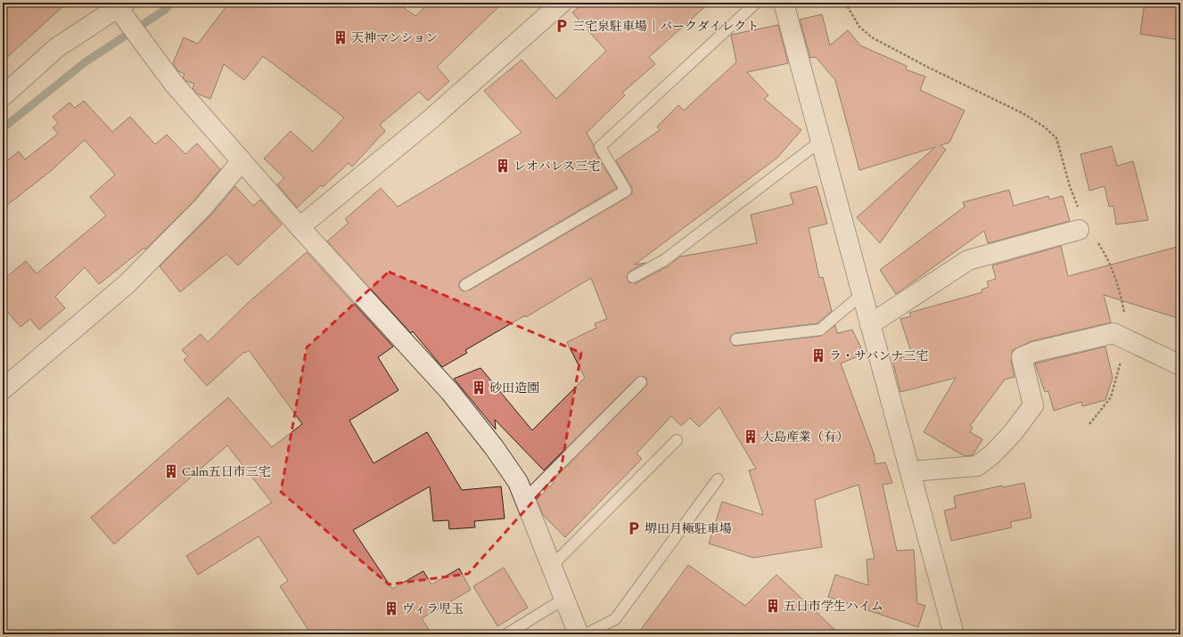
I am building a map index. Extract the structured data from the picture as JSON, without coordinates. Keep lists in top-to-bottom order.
{
  "places": {
    "parking": ["三宅泉駐車場｜パークダイレクト", "堺田月極駐車場"],
    "building": [
      "天神マンション",
      "レオパレス三宅",
      "ラ・サバンナ三宅",
      "砂田造園",
      "大島産業（有）",
      "Calm五日市三宅",
      "五日市学生ハイム",
      "ヴィラ児玉"
    ]
  }
}
